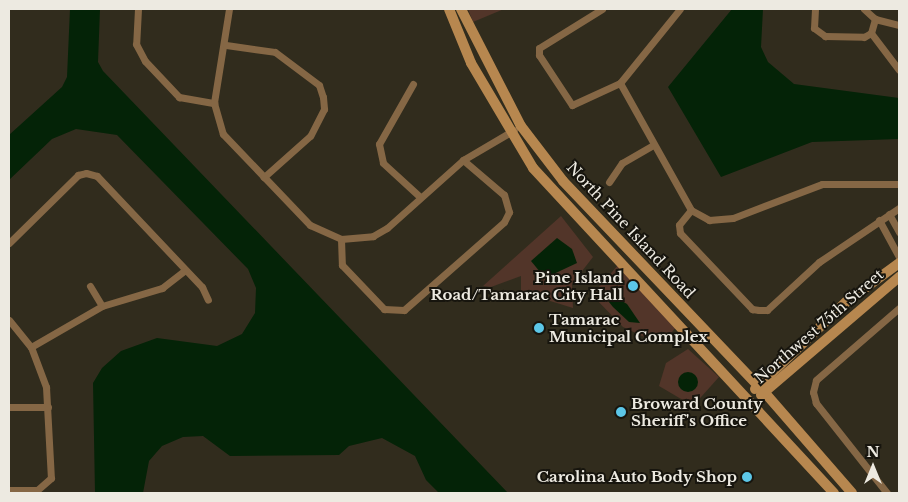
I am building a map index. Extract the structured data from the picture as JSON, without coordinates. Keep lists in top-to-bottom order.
{
  "streets": {
    "main road": ["North Pine Island Road", "Northwest 75th Street"]
  },
  "crossings": [
    ["North Pine Island Road", "Northwest 75th Street"]
  ],
  "places": [
    "Pine Island Road/Tamarac City Hall",
    "Tamarac Municipal Complex",
    "Broward County Sheriff's Office",
    "Carolina Auto Body Shop"
  ],
  "north": "top"
}
